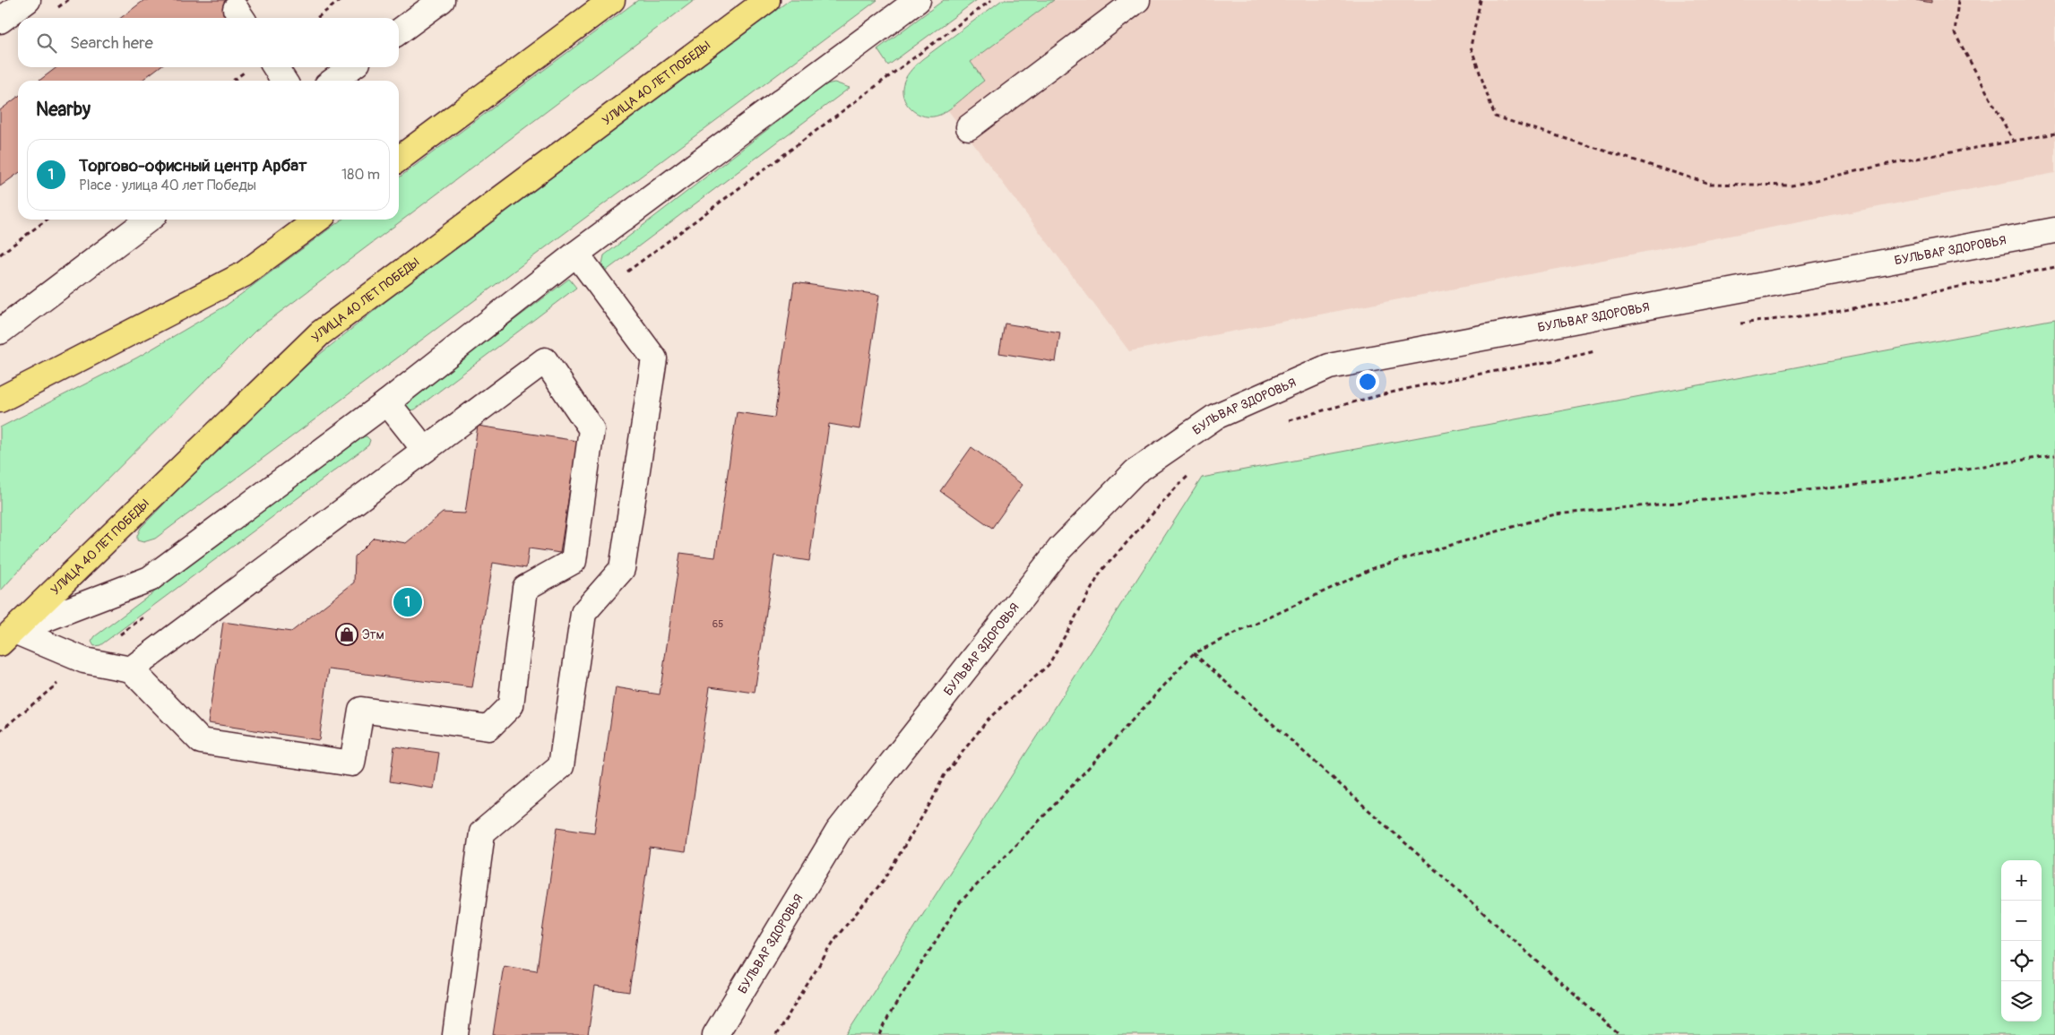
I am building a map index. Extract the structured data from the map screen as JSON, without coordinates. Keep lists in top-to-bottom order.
{
  "streets": {
    "main road": ["УЛИЦА 40 ЛЕТ ПОБЕДЫ"],
    "street": ["БУЛЬВАР ЗДОРОВЬЯ"]
  },
  "places": {
    "shop": ["Этм"]
  },
  "house_numbers": ["65"],
  "page": {
    "search": "Search here",
    "heading": "Nearby",
    "list": [
      {
        "mark": "1",
        "name": "Торгово-офисный центр Арбат",
        "note": "Place · улица 40 лет Победы",
        "value": "180 m"
      }
    ],
    "pins": "1",
    "map_buttons": ["+", "−"]
  }
}
